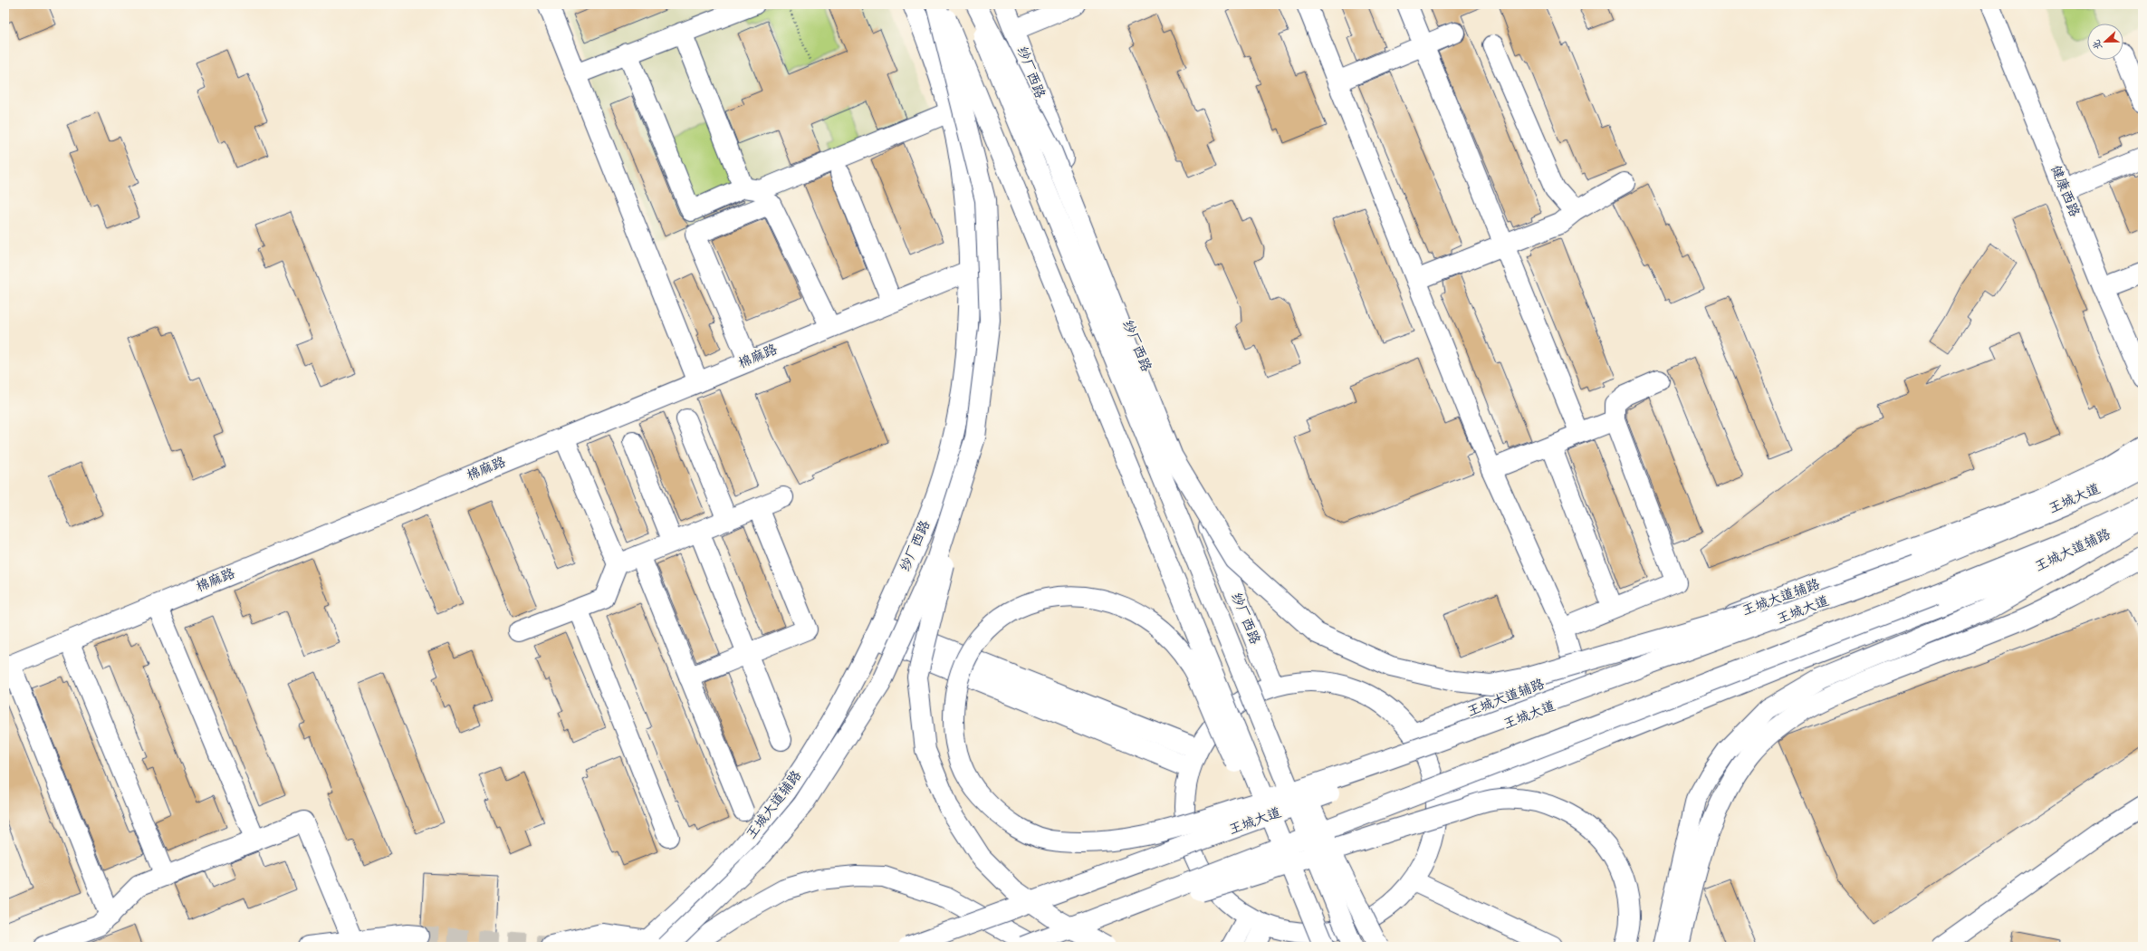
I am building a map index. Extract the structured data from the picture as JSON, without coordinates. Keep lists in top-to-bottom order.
{
  "streets": {
    "main road": [
      "纱厂西路",
      "健康西路",
      "棉麻路",
      "王城大道",
      "王城大道辅路"
    ]
  },
  "crossings": [
    ["纱厂西路", "棉麻路"],
    ["纱厂西路", "王城大道辅路"]
  ],
  "north": "left"
}
